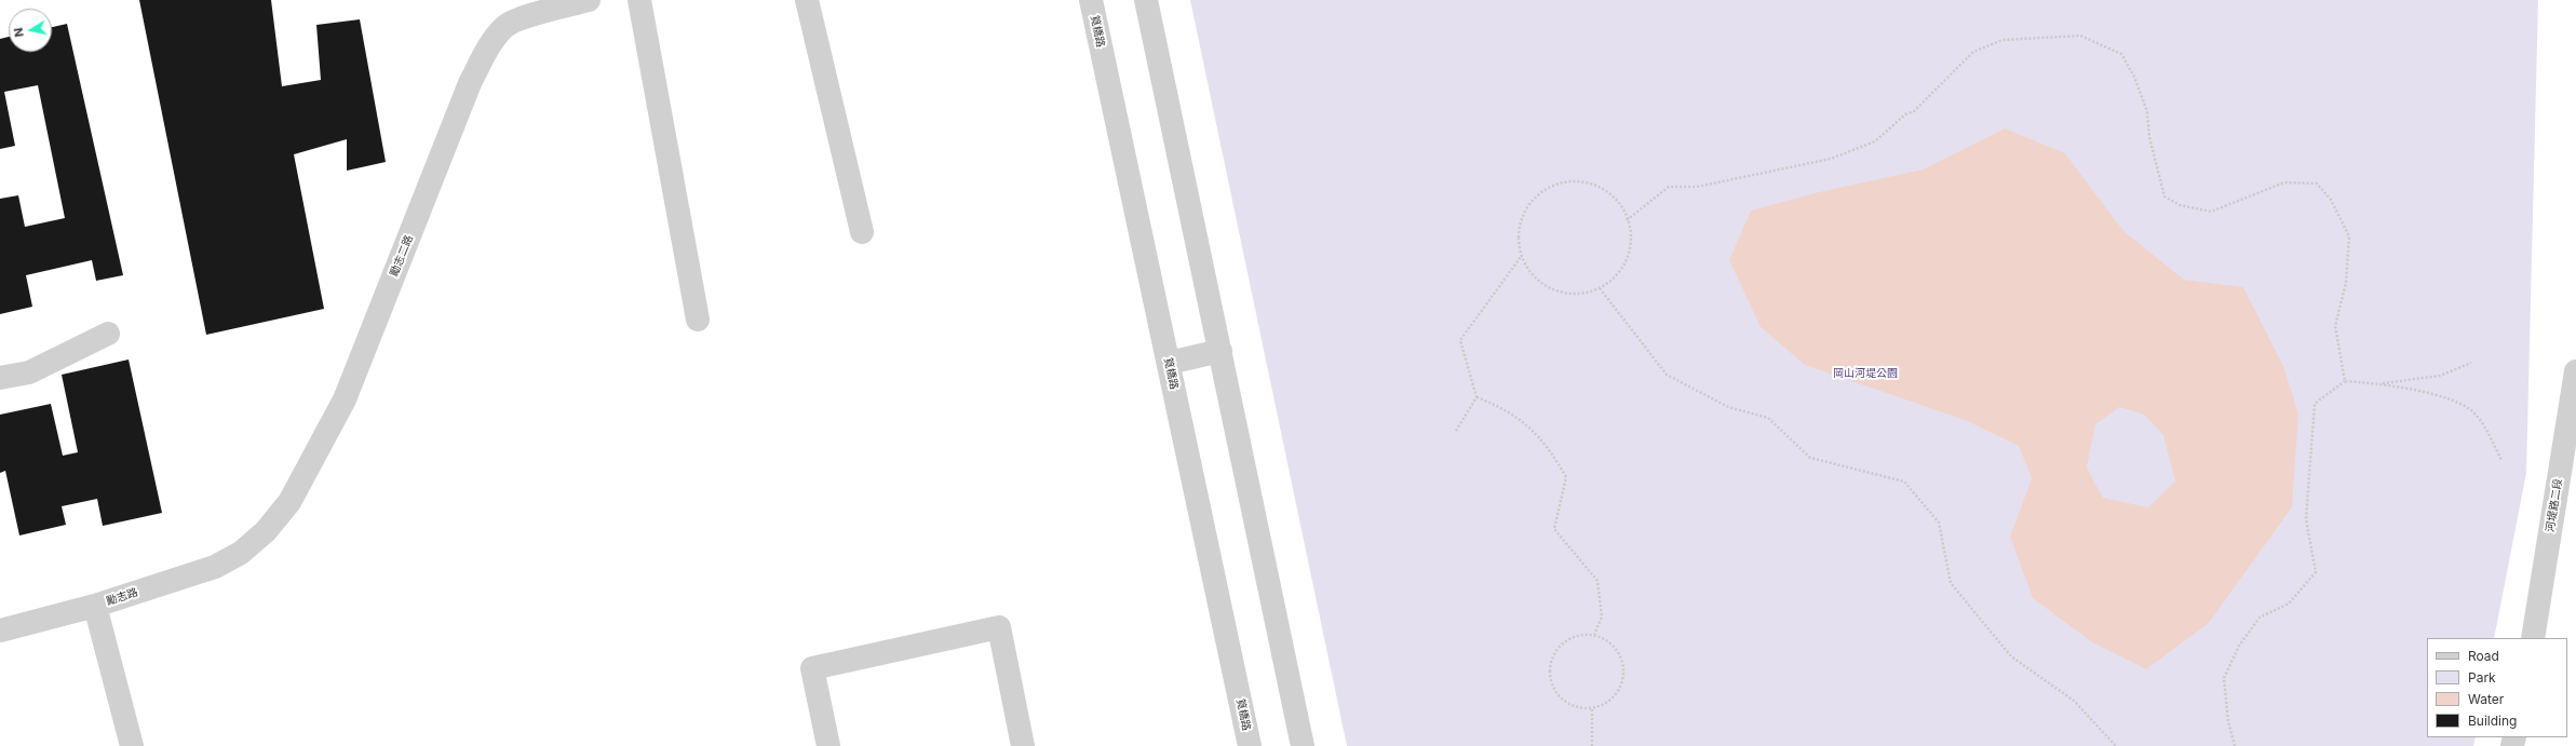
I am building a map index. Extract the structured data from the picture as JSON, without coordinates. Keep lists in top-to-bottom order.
{
  "streets": {
    "street": [
      "筧橋路",
      "勵志二路",
      "河堤路二段",
      "勵志路"
    ]
  },
  "crossings": [
    ["勵志二路", "勵志路"]
  ],
  "parks": ["岡山河堤公園"],
  "legend": [
    "Road",
    "Park",
    "Water",
    "Building"
  ],
  "north": "left"
}
